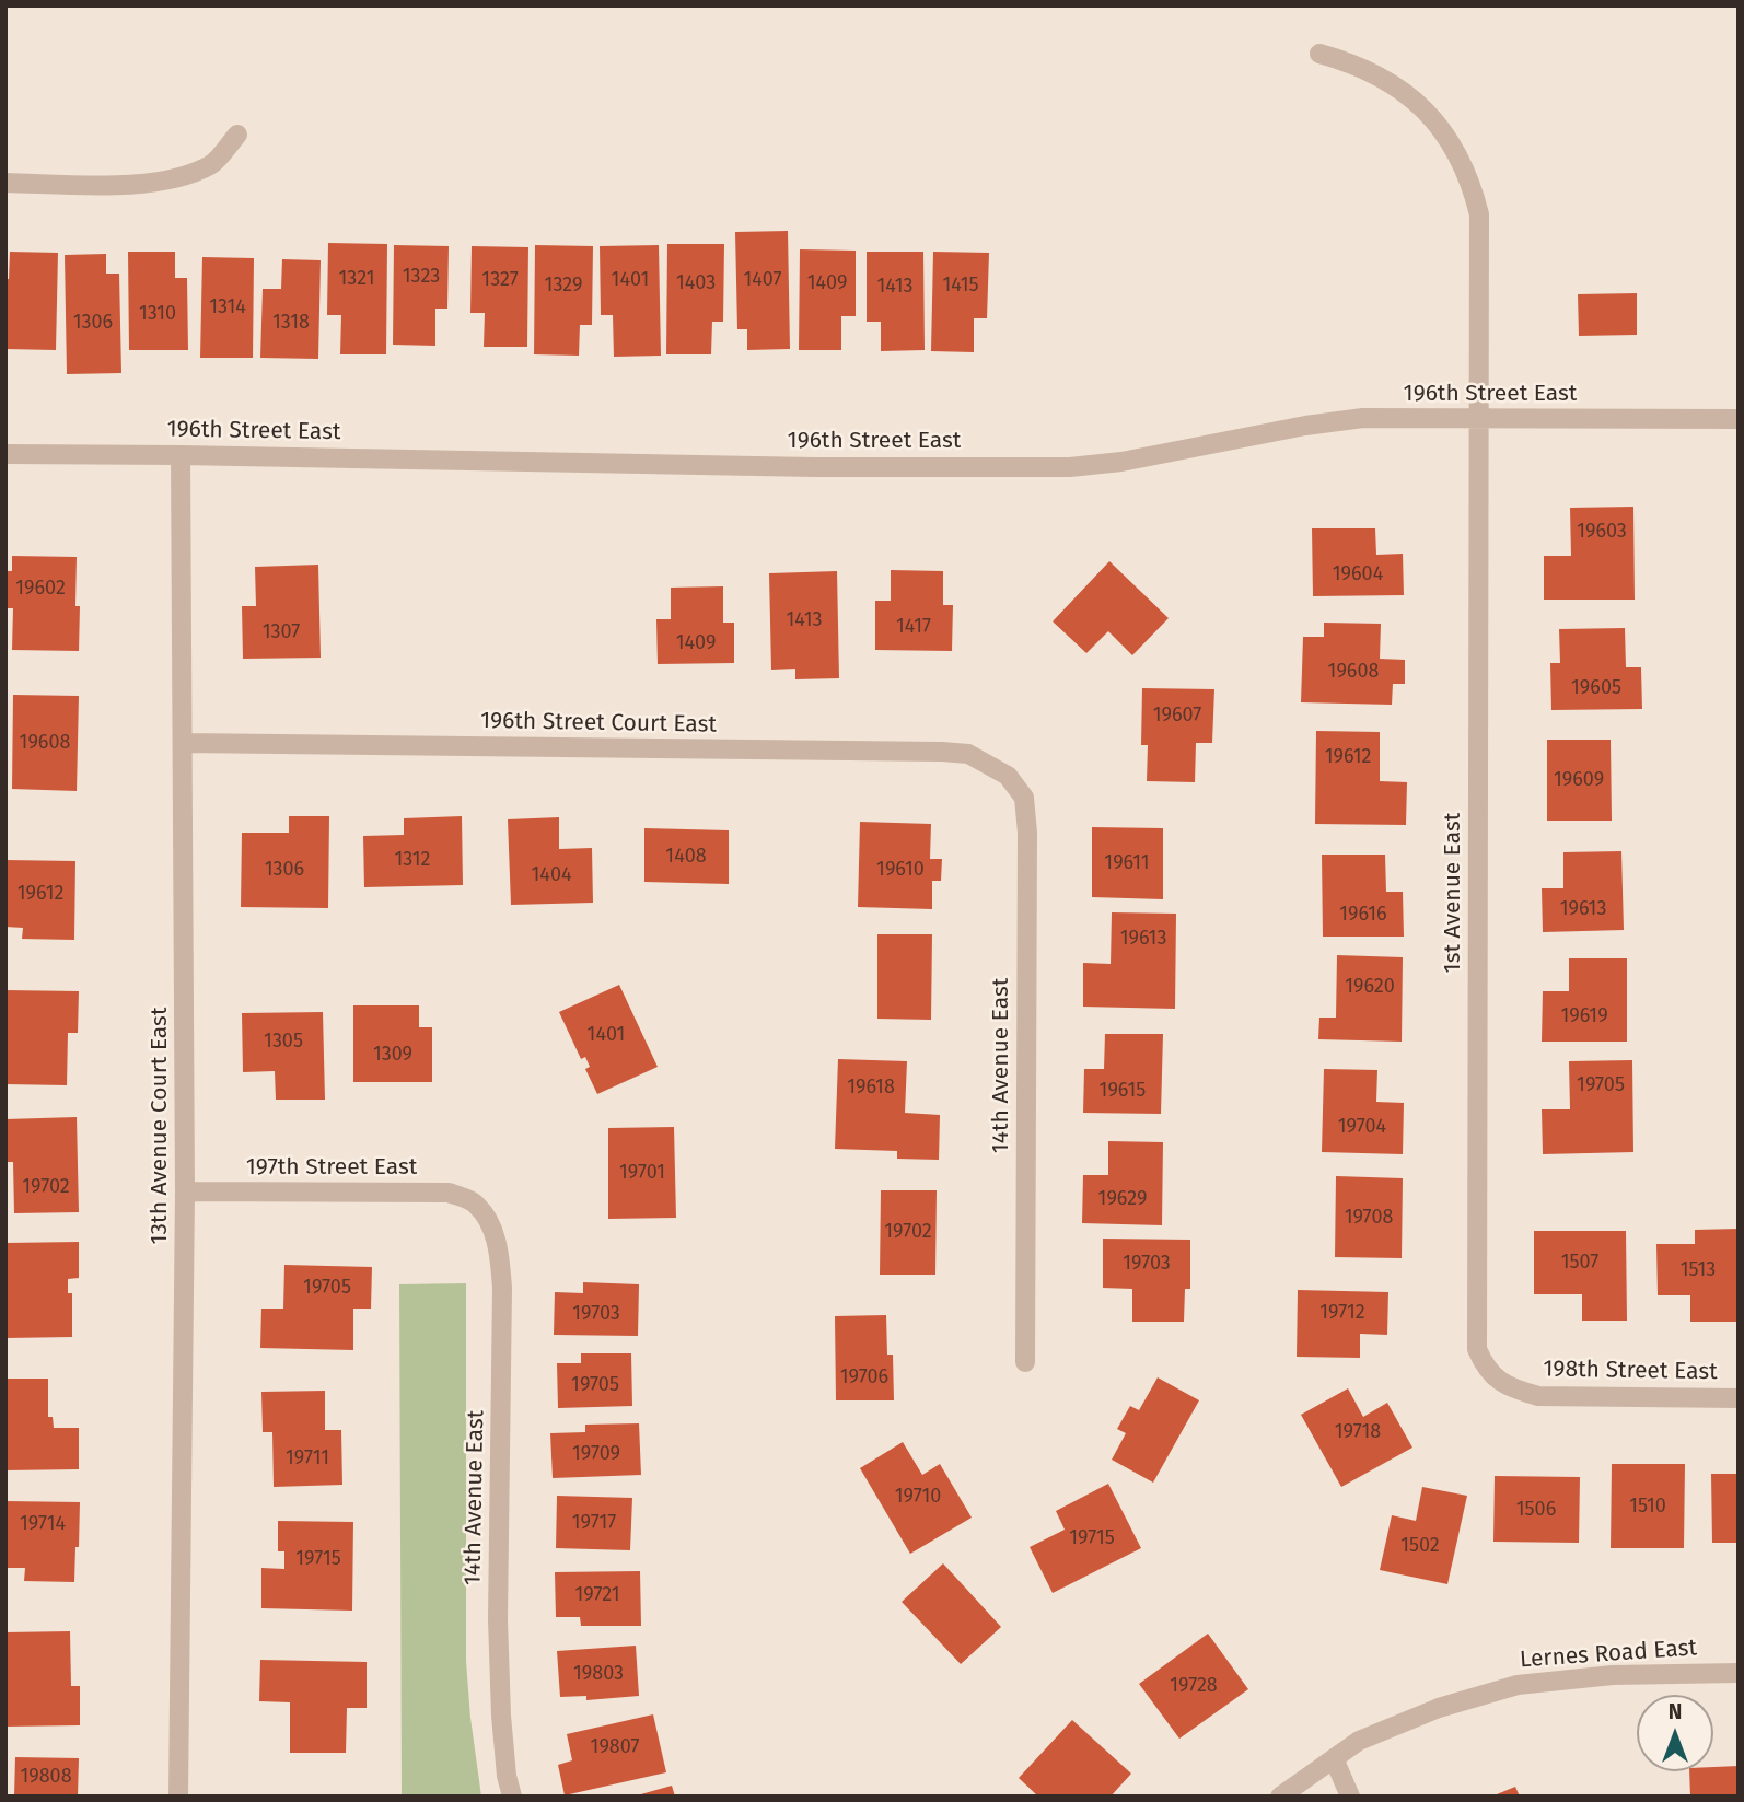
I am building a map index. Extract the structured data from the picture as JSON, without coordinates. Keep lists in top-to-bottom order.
{
  "streets": {
    "street": [
      "196th Street East",
      "196th Street Court East",
      "1st Avenue East",
      "14th Avenue East",
      "13th Avenue Court East",
      "197th Street East",
      "198th Street East",
      "Lernes Road East"
    ]
  },
  "crossings": [
    ["196th Street East", "1st Avenue East"],
    ["196th Street East", "13th Avenue Court East"],
    ["196th Street Court East", "14th Avenue East"],
    ["196th Street Court East", "13th Avenue Court East"],
    ["1st Avenue East", "198th Street East"],
    ["14th Avenue East", "197th Street East"],
    ["13th Avenue Court East", "197th Street East"]
  ],
  "house_numbers": [
    "1323",
    "1321",
    "1327",
    "1401",
    "1407",
    "1403",
    "1409",
    "1329",
    "1415",
    "1413",
    "1314",
    "1310",
    "1306",
    "1318",
    "19603",
    "19604",
    "19602",
    "1413",
    "1417",
    "1307",
    "1409",
    "19608",
    "19605",
    "19607",
    "19608",
    "19612",
    "19609",
    "1408",
    "1312",
    "19611",
    "1306",
    "19610",
    "1404",
    "19612",
    "19613",
    "19616",
    "19613",
    "19620",
    "19619",
    "1401",
    "1305",
    "1309",
    "19705",
    "19618",
    "19615",
    "19704",
    "19701",
    "19702",
    "19629",
    "19708",
    "19702",
    "1507",
    "19703",
    "1513",
    "19705",
    "19712",
    "19703",
    "19706",
    "19705",
    "19718",
    "19709",
    "19711",
    "19710",
    "1510",
    "1506",
    "19717",
    "19714",
    "19715",
    "1502",
    "19715",
    "19721",
    "19803",
    "19728",
    "19807",
    "19808"
  ],
  "north": "top"
}
